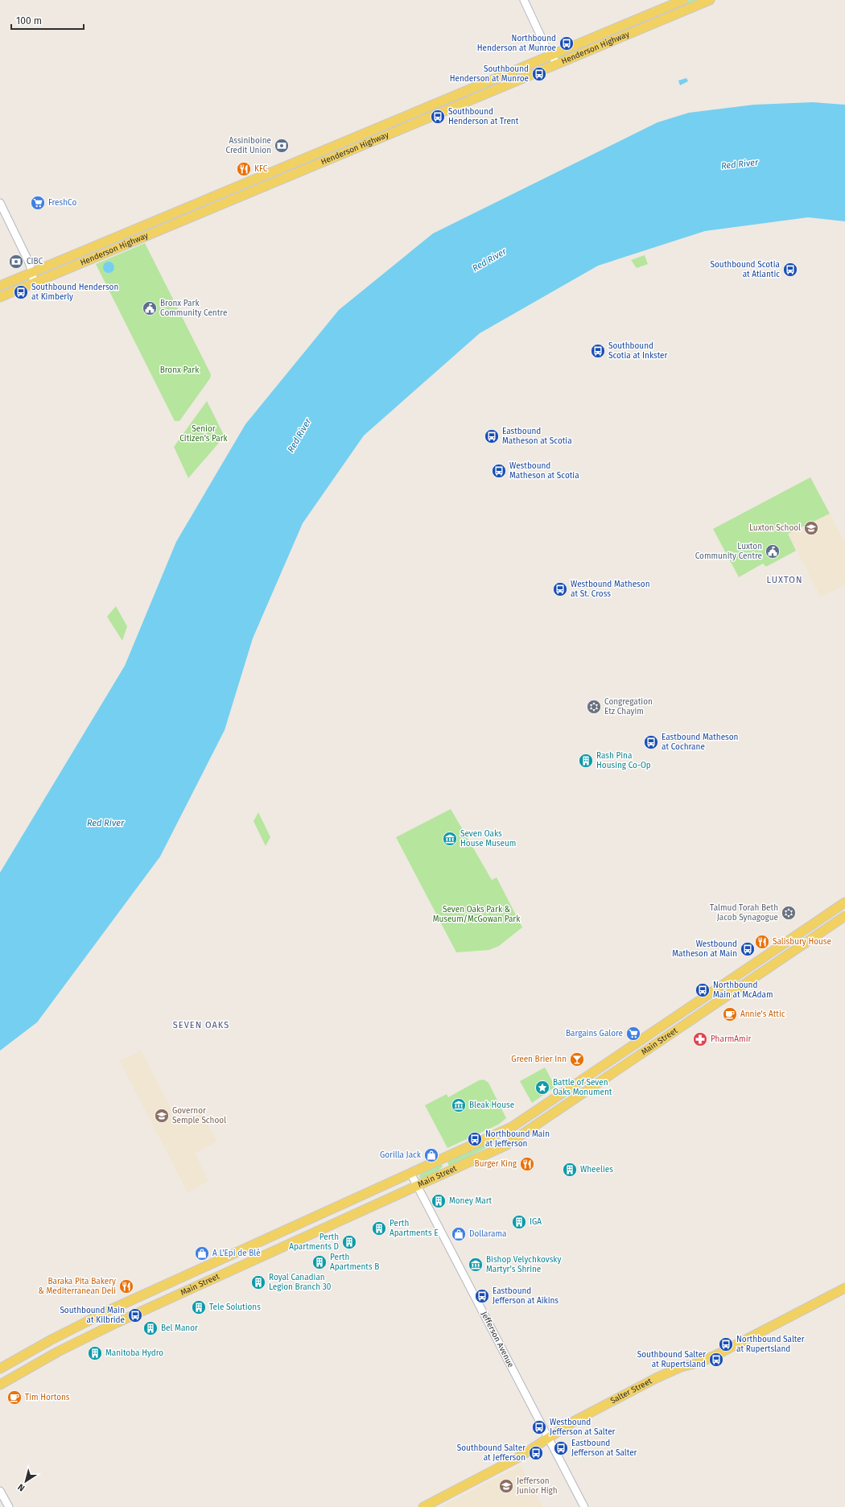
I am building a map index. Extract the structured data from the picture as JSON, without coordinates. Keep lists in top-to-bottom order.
{
  "streets": {
    "main road": ["Henderson Highway", "Main Street", "Salter Street"],
    "street": ["Jefferson Avenue"]
  },
  "crossings": [
    ["Main Street", "Jefferson Avenue"],
    ["Jefferson Avenue", "Salter Street"]
  ],
  "districts": ["LUXTON", "SEVEN OAKS"],
  "water": ["Red River"],
  "parks": ["Bronx Park", "Senior Citizen's Park", "Seven Oaks Park & Museum/McGowan Park"],
  "places": {
    "bus stop": [
      "Northbound Henderson at Munroe",
      "Southbound Henderson at Munroe",
      "Southbound Henderson at Trent",
      "Southbound Scotia at Atlantic",
      "Southbound Henderson at Kimberly",
      "Southbound Scotia at Inkster",
      "Eastbound Matheson at Scotia",
      "Westbound Matheson at Scotia",
      "Westbound Matheson at St. Cross",
      "Eastbound Matheson at Cochrane",
      "Westbound Matheson at Main",
      "Northbound Main at McAdam",
      "Northbound Main at Jefferson",
      "Eastbound Jefferson at Aikins",
      "Southbound Main at Kilbride",
      "Northbound Salter at Rupertsland",
      "Southbound Salter at Rupertsland",
      "Westbound Jefferson at Salter",
      "Eastbound Jefferson at Salter",
      "Southbound Salter at Jefferson"
    ],
    "bank": ["Assiniboine Credit Union", "CIBC"],
    "restaurant": [
      "KFC",
      "Salisbury House",
      "Burger King",
      "Baraka Pita Bakery & Mediterranean Deli"
    ],
    "supermarket": ["FreshCo", "Bargains Galore"],
    "public building": ["Bronx Park Community Centre", "Luxton Community Centre"],
    "school or university": ["Luxton School", "Governor Semple School", "Jefferson Junior High"],
    "synagogue": ["Congregation Etz Chayim", "Talmud Torah Beth Jacob Synagogue"],
    "building": [
      "Rash Pina Housing Co-Op",
      "Wheelies",
      "Money Mart",
      "IGA",
      "Perth Apartments E",
      "Perth Apartments D",
      "Perth Apartments B",
      "Royal Canadian Legion Branch 30",
      "Tele Solutions",
      "Bel Manor",
      "Manitoba Hydro"
    ],
    "museum": ["Seven Oaks House Museum", "Bleak House", "Bishop Velychkovsky Martyr’s Shrine"],
    "cafe": ["Annie's Attic", "Tim Hortons"],
    "pharmacy": ["PharmAmir"],
    "bar": ["Green Brier Inn"],
    "place": ["Battle of Seven Oaks Monument"],
    "shop": ["Gorilla Jack", "Dollarama", "A L'Epi de Blé"]
  },
  "scale_bar": "100 m",
  "north": "bottom left"
}
